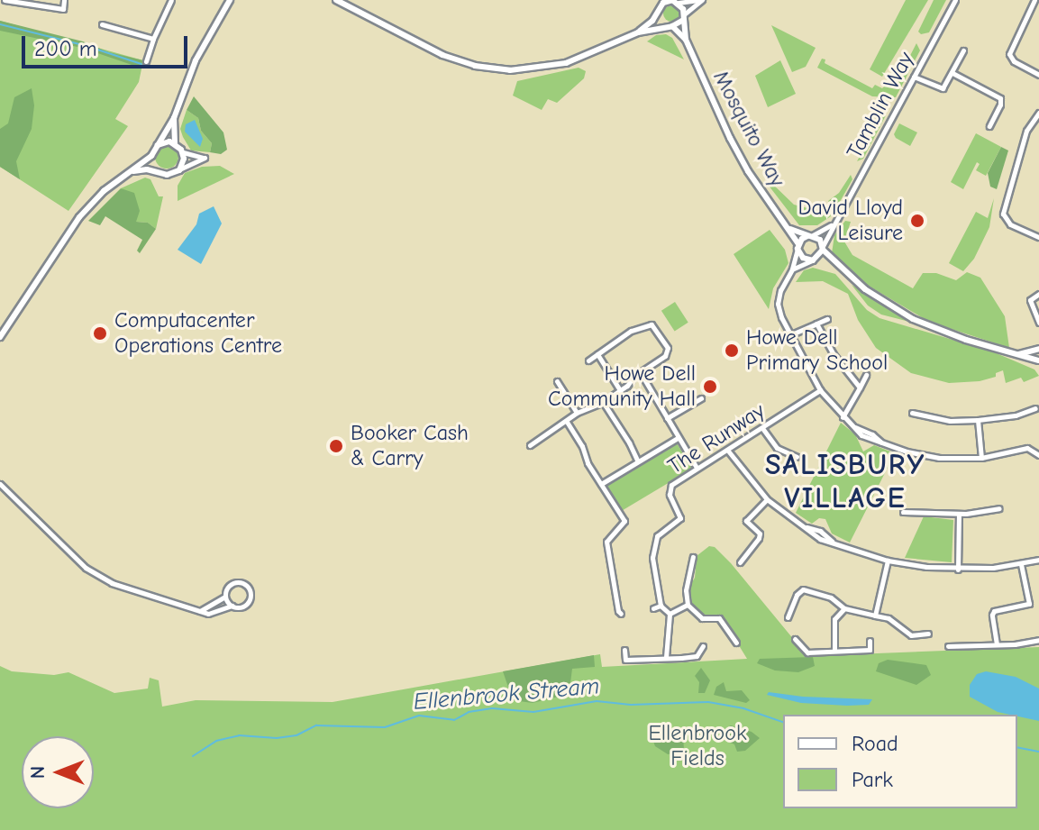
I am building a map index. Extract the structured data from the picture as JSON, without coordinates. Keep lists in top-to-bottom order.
{
  "streets": {
    "street": ["Tamblin Way", "Mosquito Way", "The Runway"]
  },
  "districts": ["SALISBURY VILLAGE"],
  "water": ["Ellenbrook Stream"],
  "parks": ["Ellenbrook Fields"],
  "places": [
    "David Lloyd Leisure",
    "Computacenter Operations Centre",
    "Howe Dell Primary School",
    "Howe Dell Community Hall",
    "Booker Cash & Carry"
  ],
  "legend": ["Road", "Park"],
  "scale_bar": "200 m",
  "north": "left"
}
